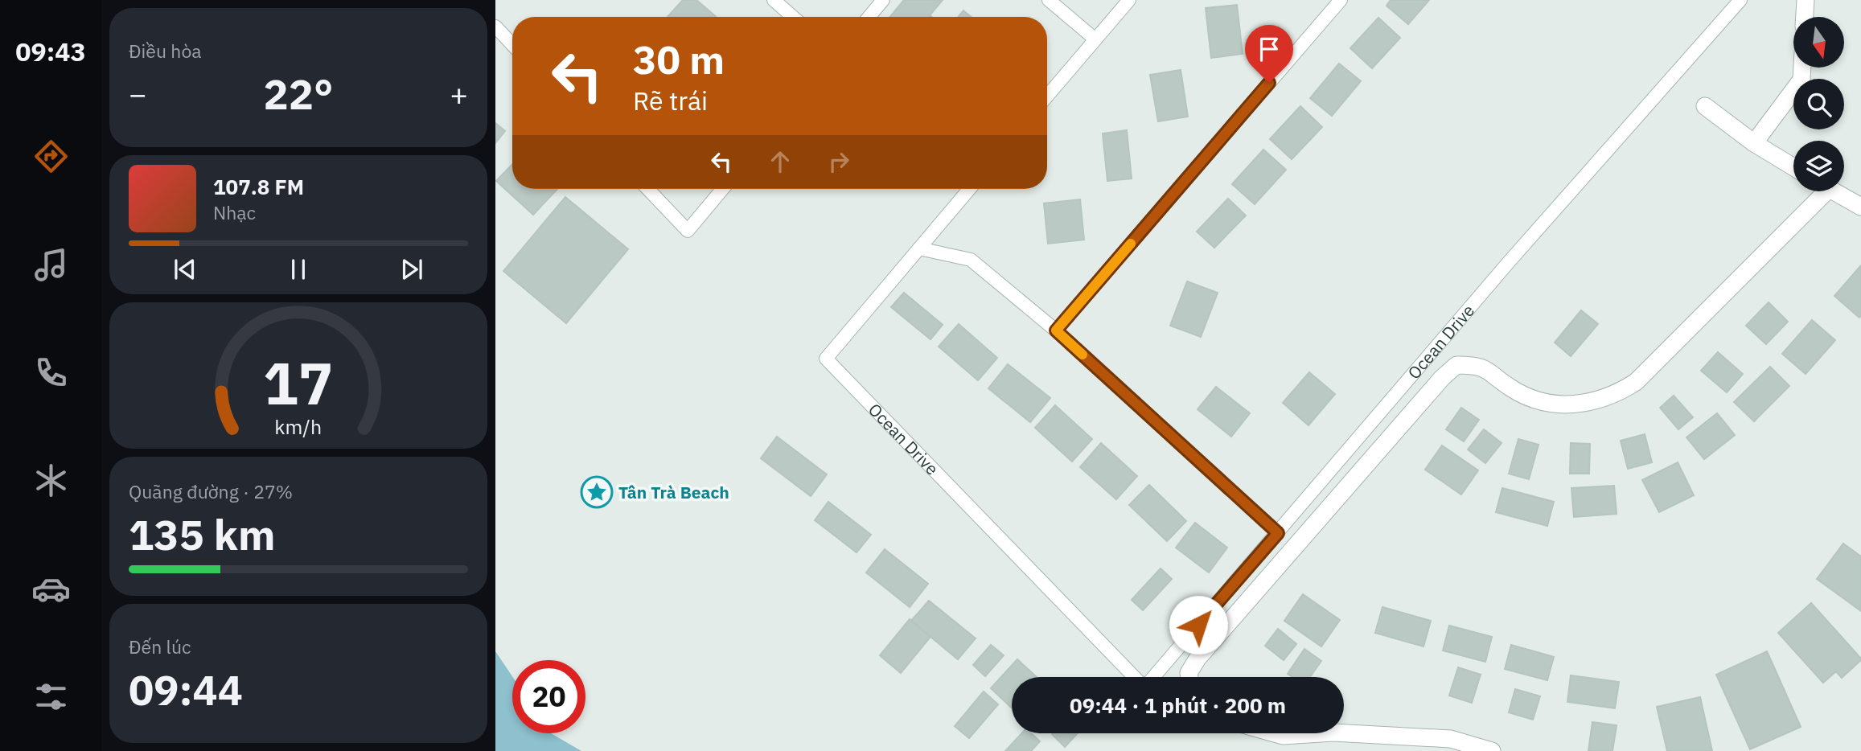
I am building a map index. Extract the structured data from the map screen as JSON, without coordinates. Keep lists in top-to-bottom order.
{
  "streets": {
    "street": ["Ocean Drive"]
  },
  "places": {
    "place": ["Tân Trà Beach"]
  },
  "north": "bottom",
  "page": {
    "tabs": "09:43",
    "tile": [
      "Điều hòa",
      ["Quãng đường · 27%", "135 km"],
      ["Đến lúc", "09:44"]
    ],
    "turn": ["30 m", "Rẽ trái"],
    "heat": ["−", "22°", "+"],
    "song": ["107.8 FM", "Nhạc"],
    "limit": "20",
    "trip": "09:44 · 1 phút · 200 m",
    "gauge": ["17", "km/h"]
  }
}
